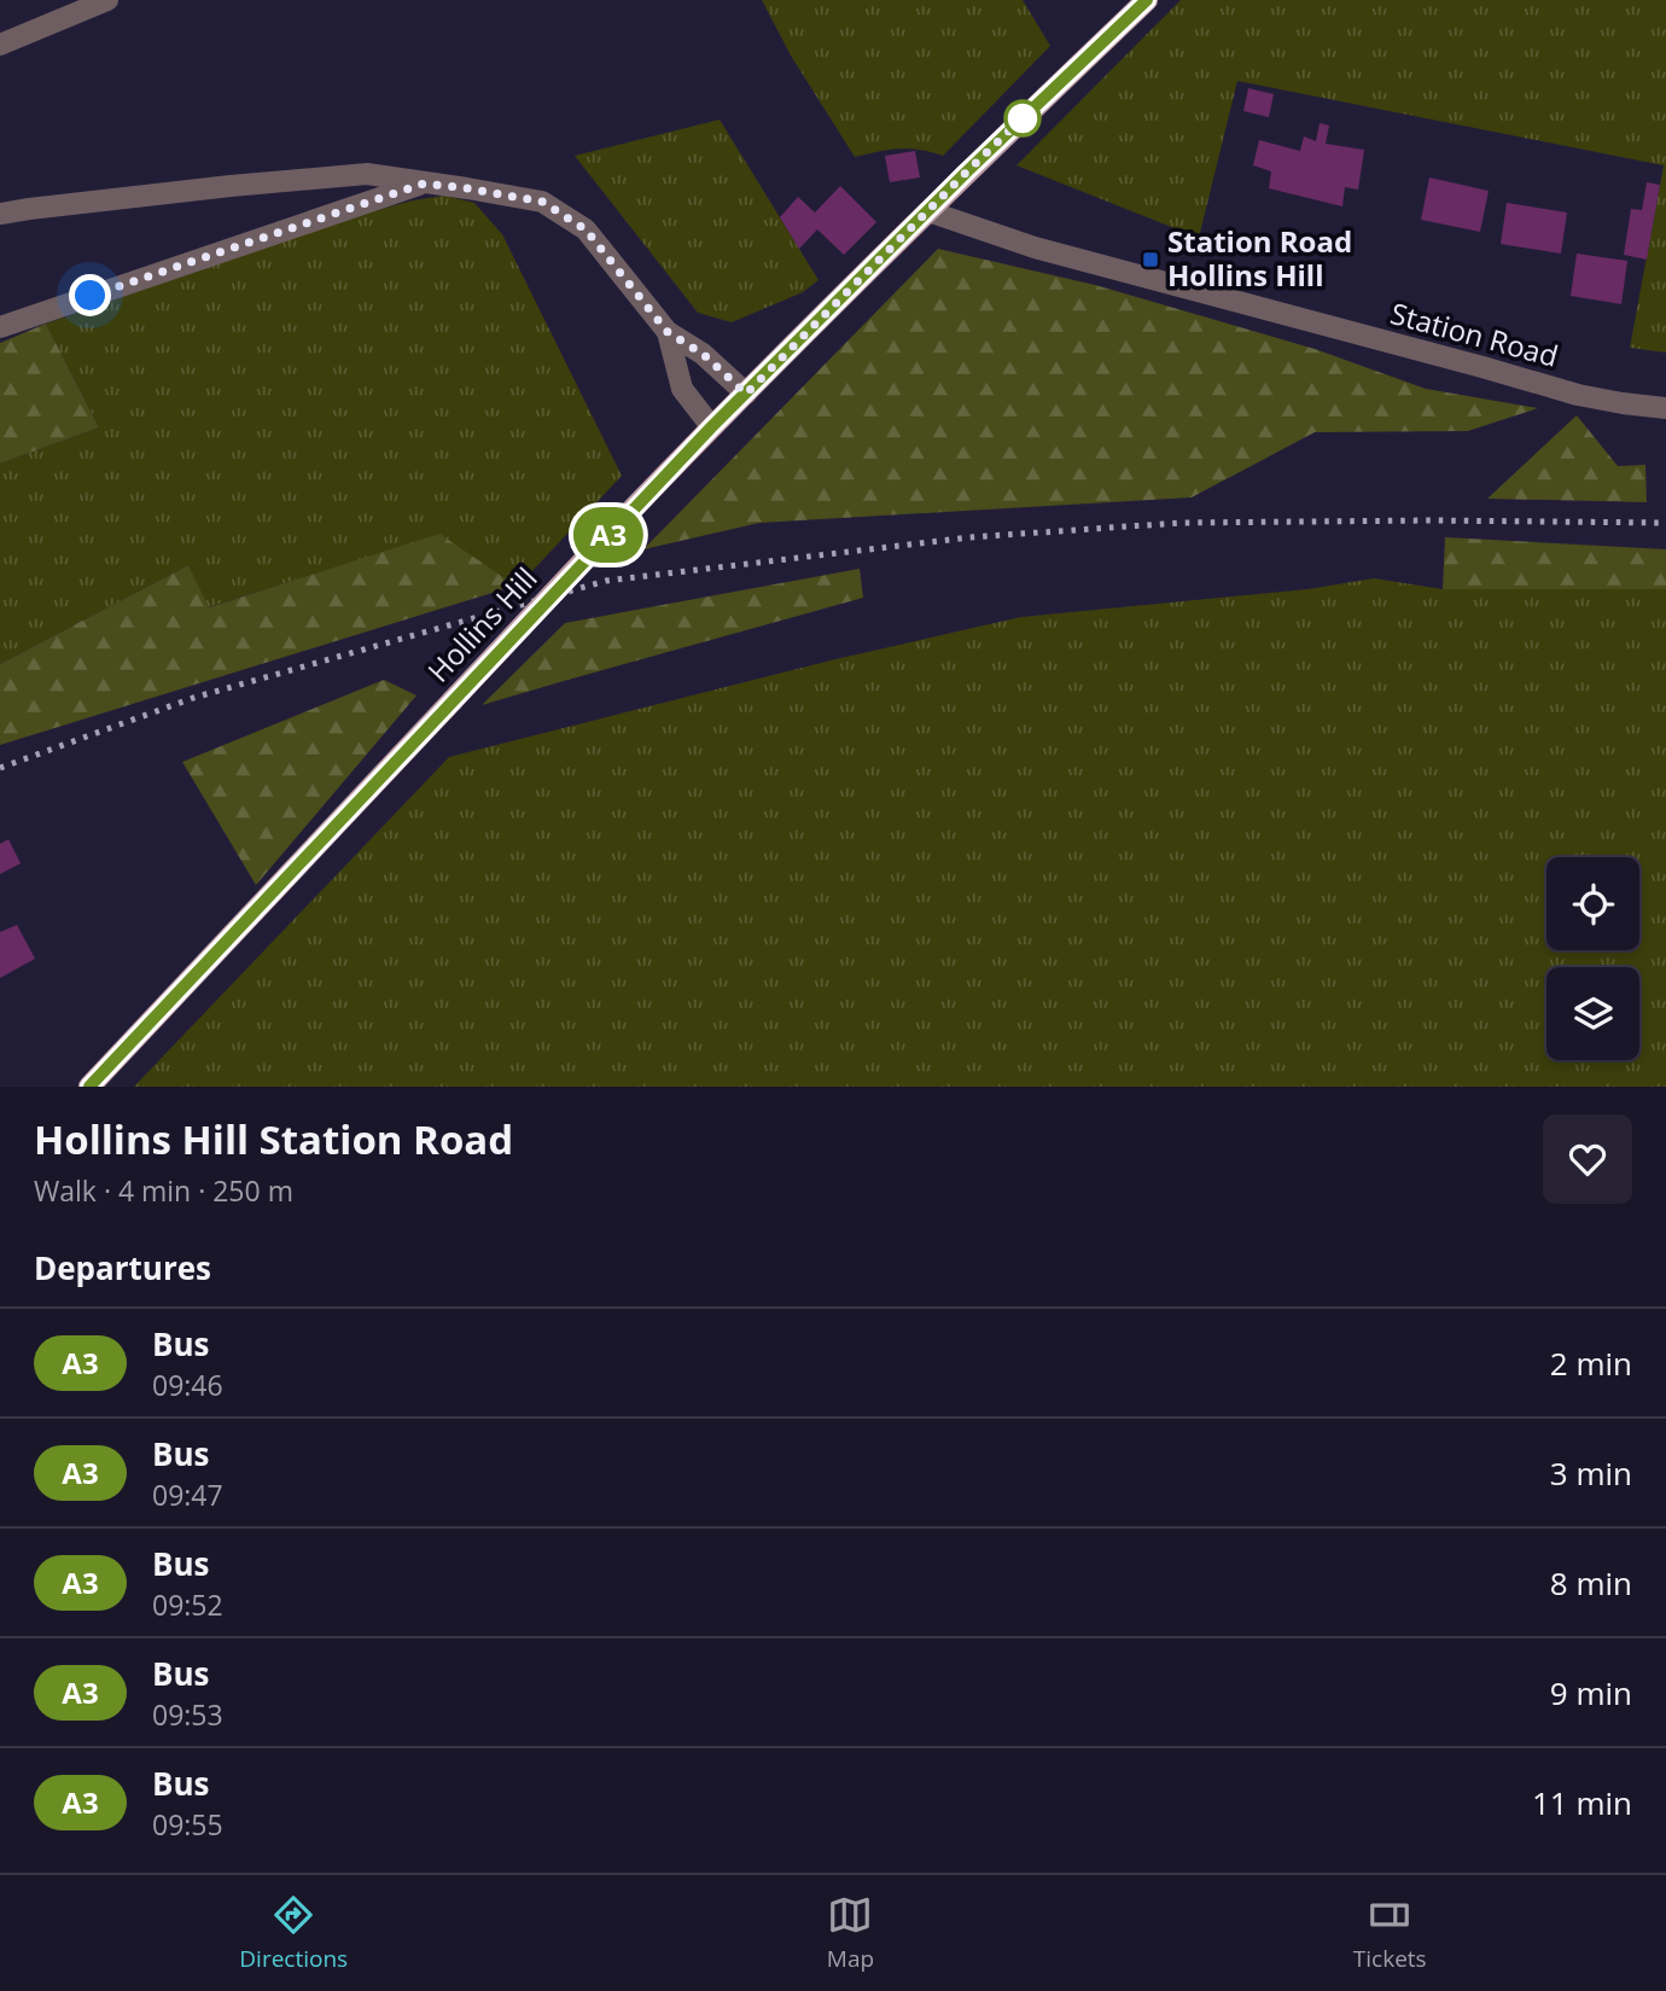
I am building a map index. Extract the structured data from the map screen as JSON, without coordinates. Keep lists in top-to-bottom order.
{
  "streets": {
    "main road": ["Hollins Hill"],
    "street": ["Station Road"]
  },
  "crossings": [
    ["Station Road", "Hollins Hill"]
  ],
  "places": {
    "transit": ["Station Road Hollins Hill"]
  },
  "lines": ["bus line A3"],
  "page": {
    "on_map": "A3",
    "heading": [
      ["Hollins Hill Station Road", "Walk · 4 min · 250 m"],
      "Departures"
    ],
    "list": [
      {
        "mark": "A3",
        "name": "Bus",
        "note": "09:46",
        "value": "2 min"
      },
      {
        "mark": "A3",
        "name": "Bus",
        "note": "09:47",
        "value": "3 min"
      },
      {
        "mark": "A3",
        "name": "Bus",
        "note": "09:52",
        "value": "8 min"
      },
      {
        "mark": "A3",
        "name": "Bus",
        "note": "09:53",
        "value": "9 min"
      },
      {
        "mark": "A3",
        "name": "Bus",
        "note": "09:55",
        "value": "11 min"
      }
    ],
    "tabs": ["Directions", "Map", "Tickets"]
  }
}
